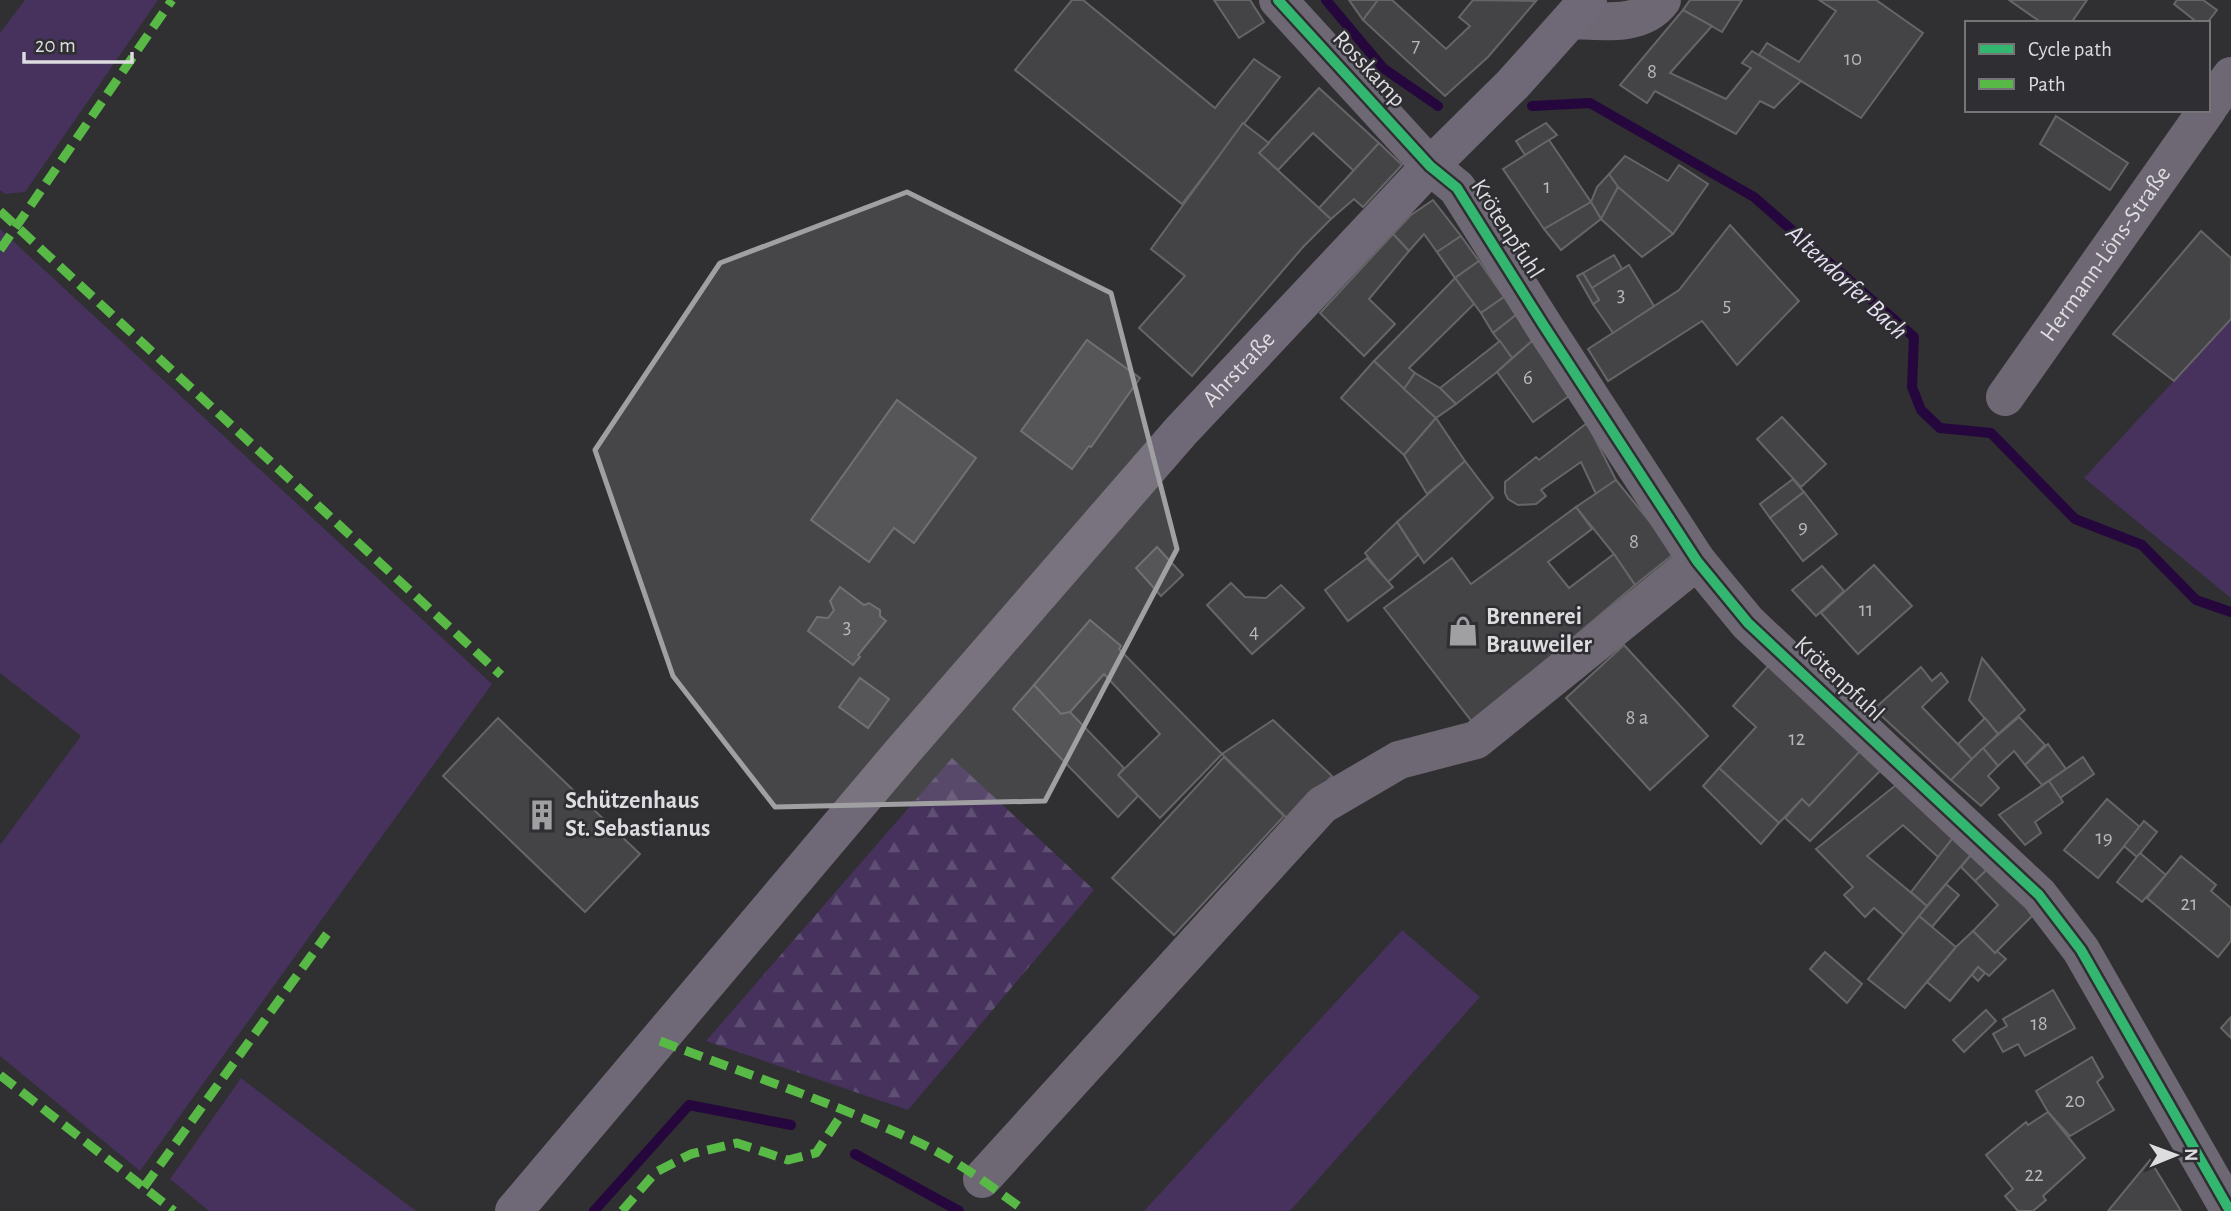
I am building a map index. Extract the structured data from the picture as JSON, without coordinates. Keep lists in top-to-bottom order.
{
  "streets": {
    "main road": ["Ahrstraße"],
    "street": ["Rosskamp", "Krötenpfuhl", "Hermann-Löns-Straße"]
  },
  "crossings": [
    ["Rosskamp", "Krötenpfuhl"],
    ["Rosskamp", "Ahrstraße"],
    ["Krötenpfuhl", "Ahrstraße"]
  ],
  "water": ["Altendorfer Bach"],
  "places": {
    "shop": ["Brennerei Brauweiler"],
    "building": ["Schützenhaus St. Sebastianus"]
  },
  "house_numbers": [
    "7",
    "10",
    "8",
    "1",
    "3",
    "5",
    "6",
    "9",
    "8",
    "11",
    "3",
    "4",
    "8 a",
    "12",
    "19",
    "21",
    "18",
    "20",
    "22"
  ],
  "legend": ["Cycle path", "Path"],
  "scale_bar": "20 m",
  "north": "right"
}
